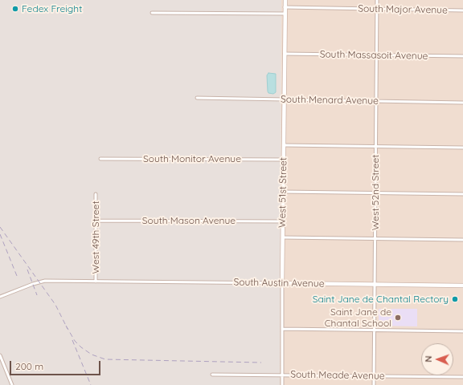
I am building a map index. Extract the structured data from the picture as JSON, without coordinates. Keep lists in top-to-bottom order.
{
  "streets": {
    "street": [
      "South Major Avenue",
      "South Massasoit Avenue",
      "South Menard Avenue",
      "South Monitor Avenue",
      "West 51st Street",
      "West 52nd Street",
      "South Mason Avenue",
      "West 49th Street",
      "South Austin Avenue",
      "South Meade Avenue"
    ]
  },
  "crossings": [
    ["South Major Avenue", "West 51st Street"],
    ["South Major Avenue", "West 52nd Street"],
    ["South Massasoit Avenue", "West 51st Street"],
    ["South Massasoit Avenue", "West 52nd Street"],
    ["South Menard Avenue", "West 51st Street"],
    ["South Menard Avenue", "West 52nd Street"],
    ["South Monitor Avenue", "West 51st Street"],
    ["West 51st Street", "South Mason Avenue"],
    ["West 51st Street", "South Austin Avenue"],
    ["West 51st Street", "South Meade Avenue"],
    ["West 52nd Street", "South Austin Avenue"],
    ["West 52nd Street", "South Meade Avenue"],
    ["South Mason Avenue", "West 49th Street"],
    ["West 49th Street", "South Austin Avenue"]
  ],
  "places": ["Fedex Freight", "Saint Jane de Chantal Rectory", "Saint Jane de Chantal School"],
  "scale_bar": "200 m",
  "north": "left"
}
